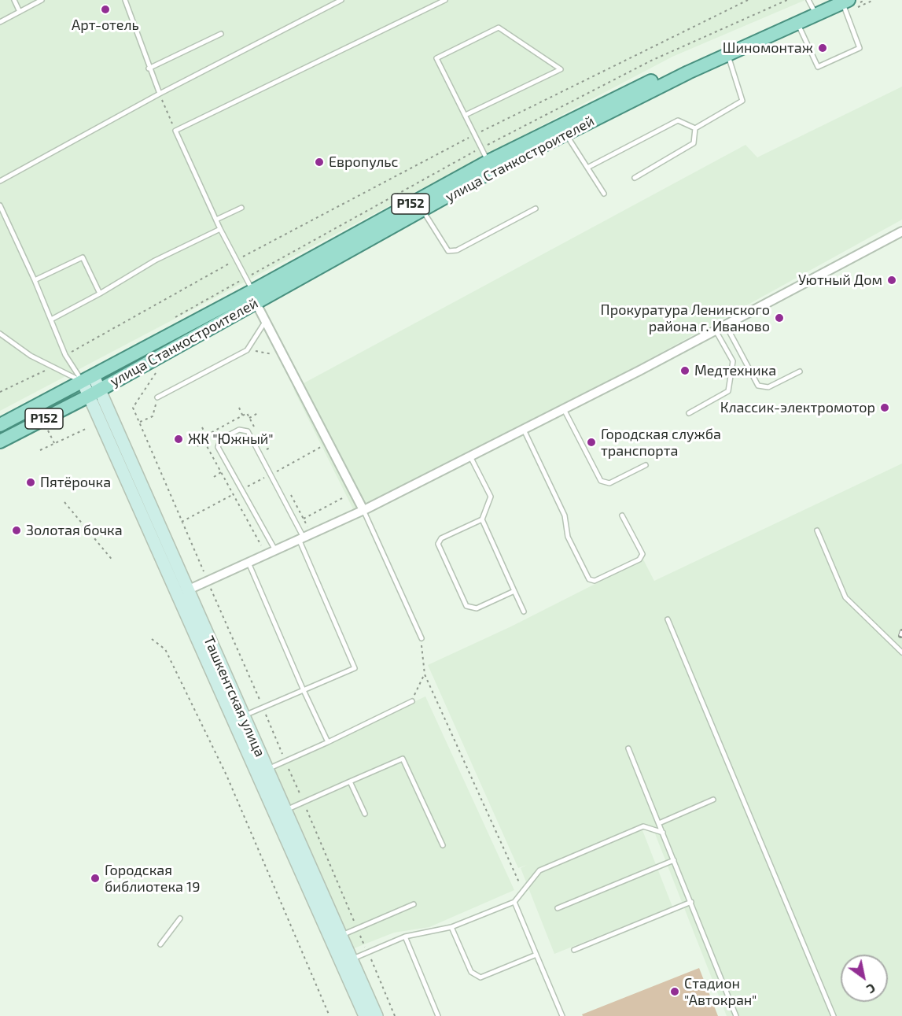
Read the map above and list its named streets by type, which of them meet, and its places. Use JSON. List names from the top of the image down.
{
  "streets": {
    "main road": ["улица Станкостроителей", "Р152", "Ташкентская улица"]
  },
  "crossings": [
    ["улица Станкостроителей", "Ташкентская улица"]
  ],
  "places": [
    "Арт-отель",
    "Шиномонтаж",
    "Европульс",
    "Уютный Дом",
    "Прокуратура Ленинского района г. Иваново",
    "Медтехника",
    "Классик-электромотор",
    "ЖК \"Южный\"",
    "Городская служба транспорта",
    "Пятёрочка",
    "Золотая бочка",
    "Городская библиотека 19",
    "Стадион \"Автокран\""
  ],
  "north": "bottom right"
}
